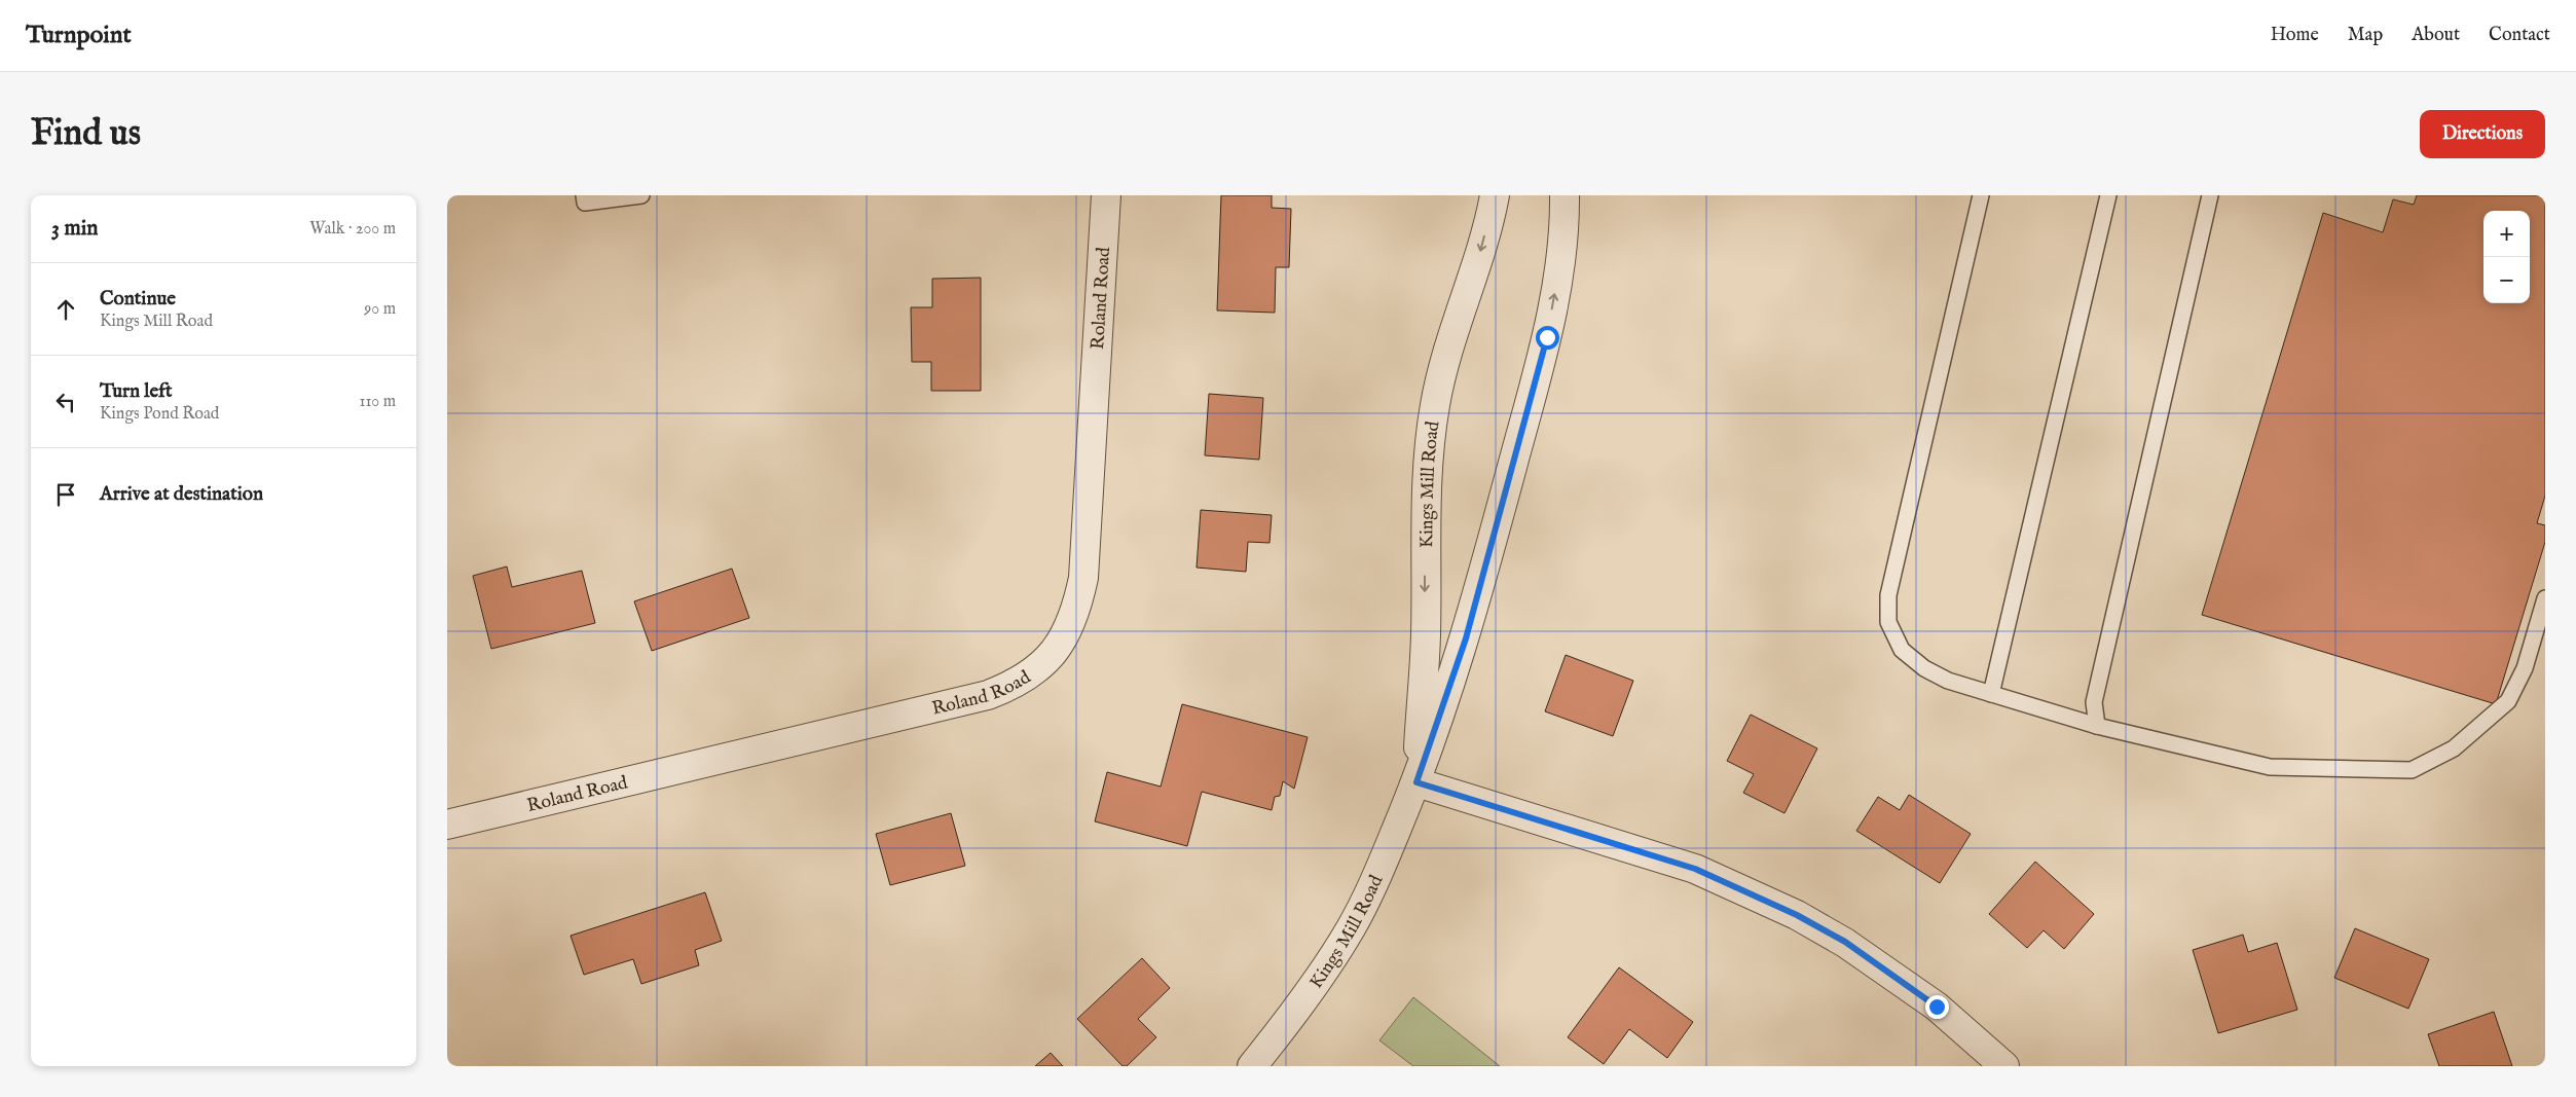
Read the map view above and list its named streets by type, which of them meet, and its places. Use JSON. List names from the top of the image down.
{
  "streets": {
    "street": ["Roland Road", "Kings Mill Road"]
  },
  "page": {
    "header": "Turnpoint",
    "nav": [
      "Home",
      "Map",
      "About",
      "Contact"
    ],
    "buttons": "Directions",
    "title": "Find us",
    "heading": ["3 min", "Walk · 200 m"],
    "map_buttons": ["+", "−"],
    "list": [
      ["Continue", "Kings Mill Road", "90 m"],
      ["Turn left", "Kings Pond Road", "110 m"],
      "Arrive at destination"
    ]
  }
}
